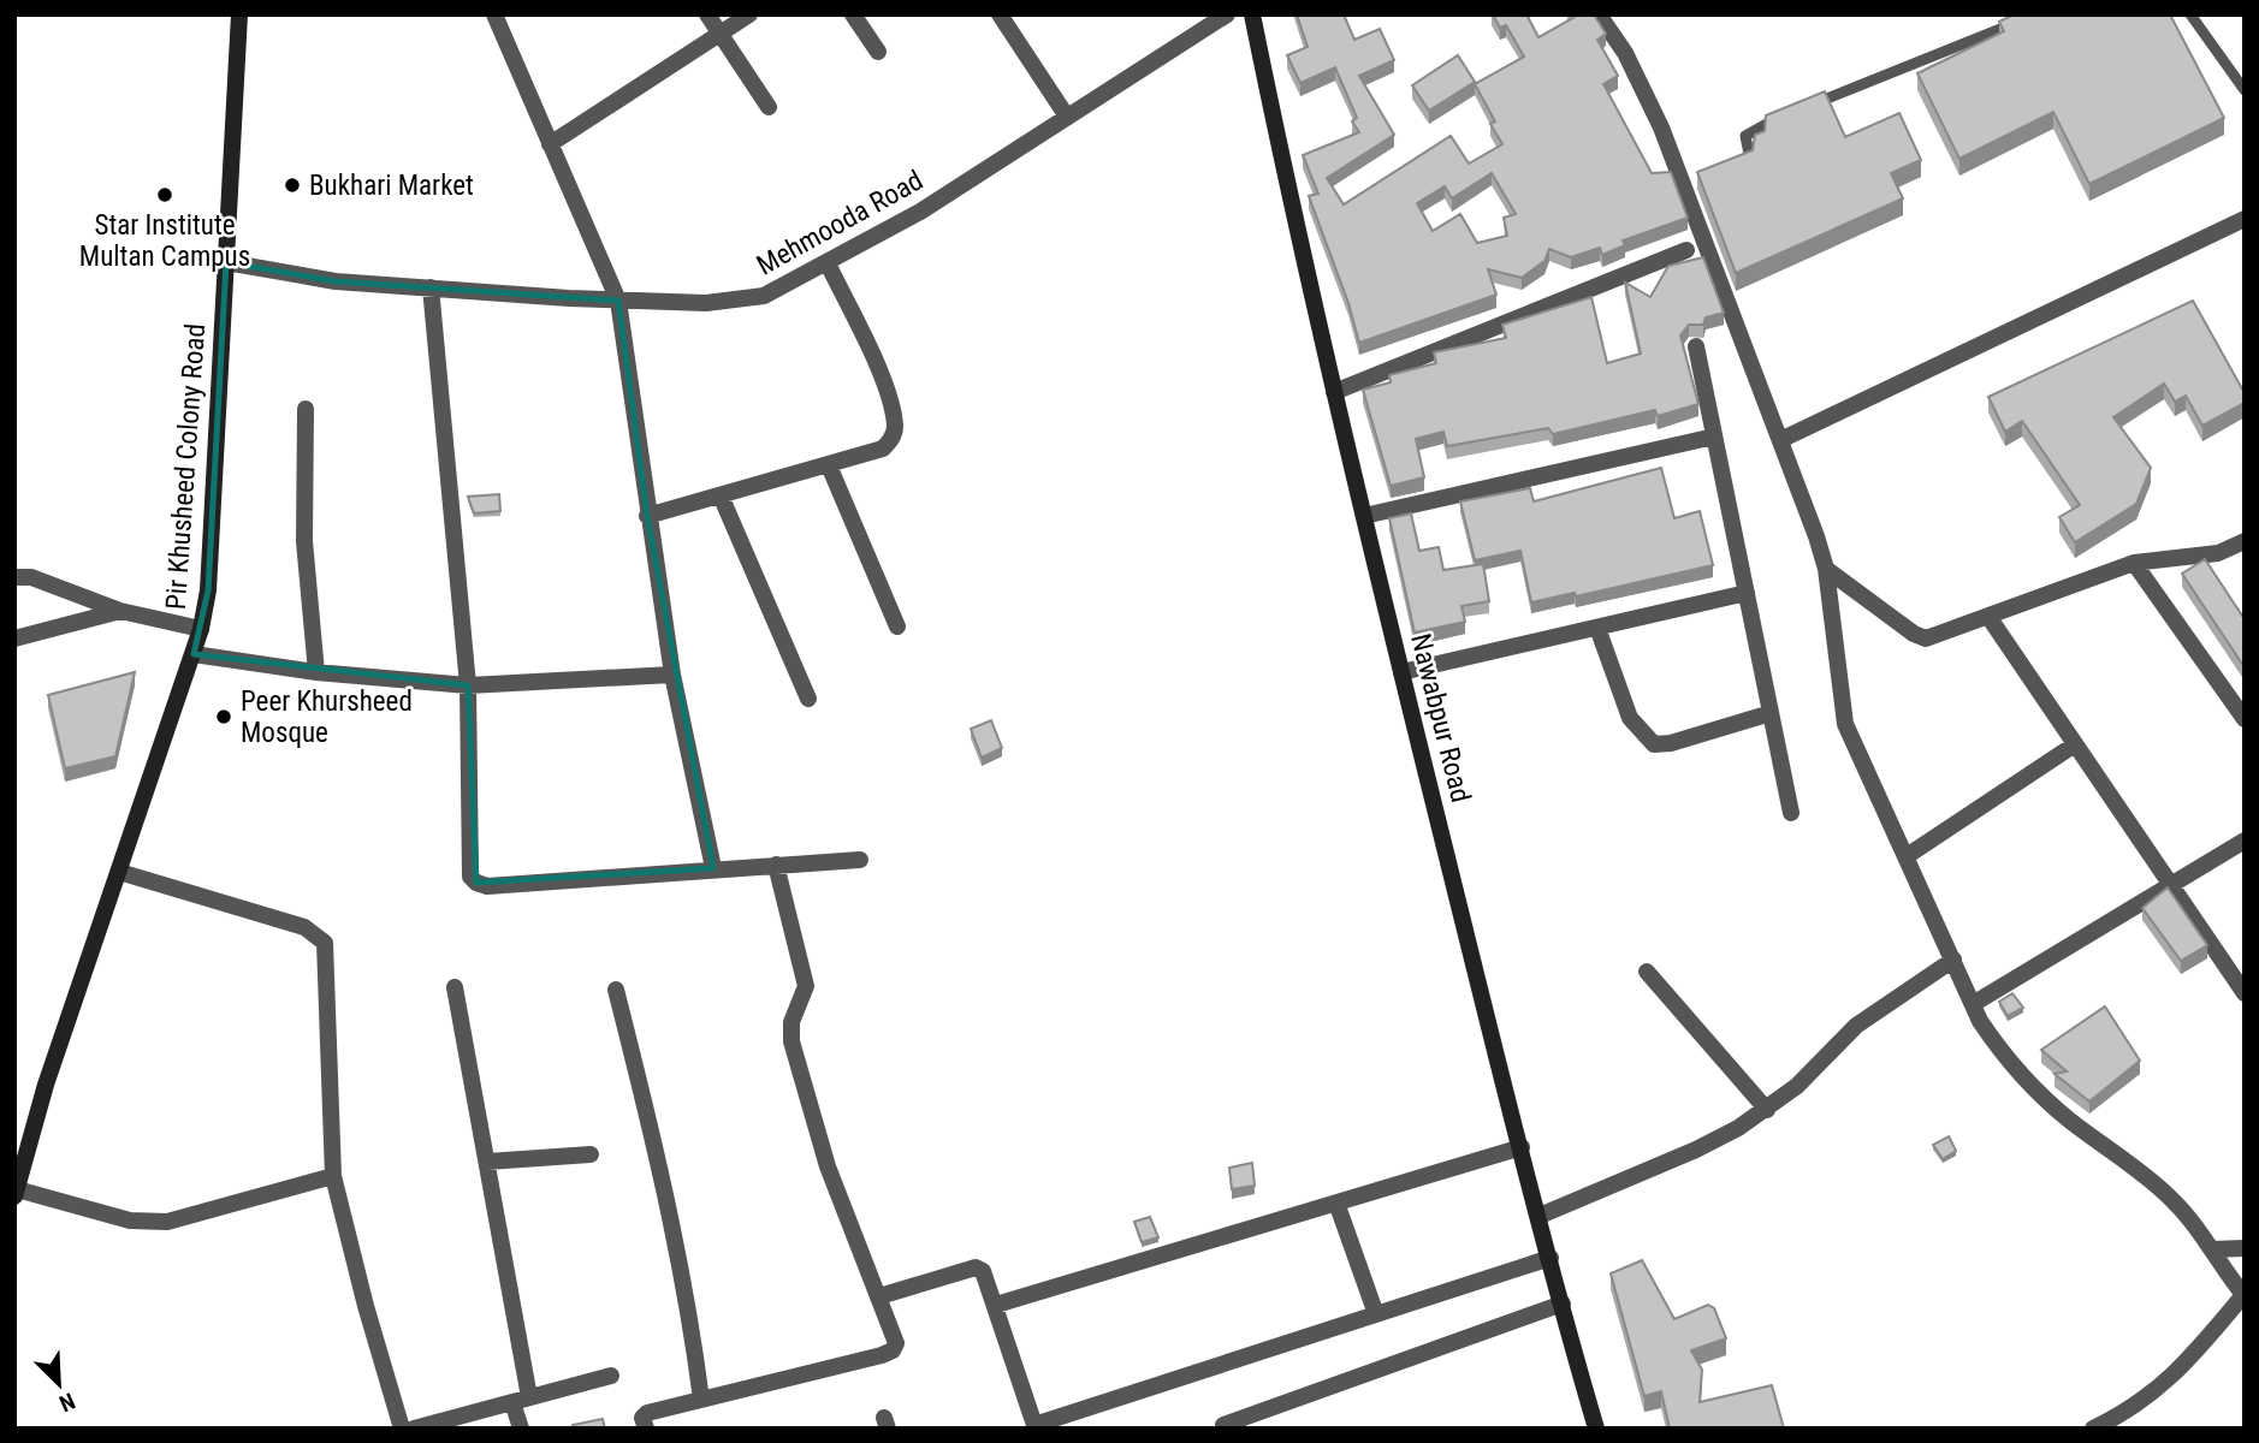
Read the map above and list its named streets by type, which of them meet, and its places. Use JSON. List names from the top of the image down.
{
  "streets": {
    "street": ["Mehmooda Road", "Pir Khusheed Colony Road", "Nawabpur Road"]
  },
  "crossings": [
    ["Mehmooda Road", "Pir Khusheed Colony Road"]
  ],
  "places": ["Bukhari Market", "Star Institute Multan Campus", "Peer Khursheed Mosque"],
  "north": "bottom right"
}
